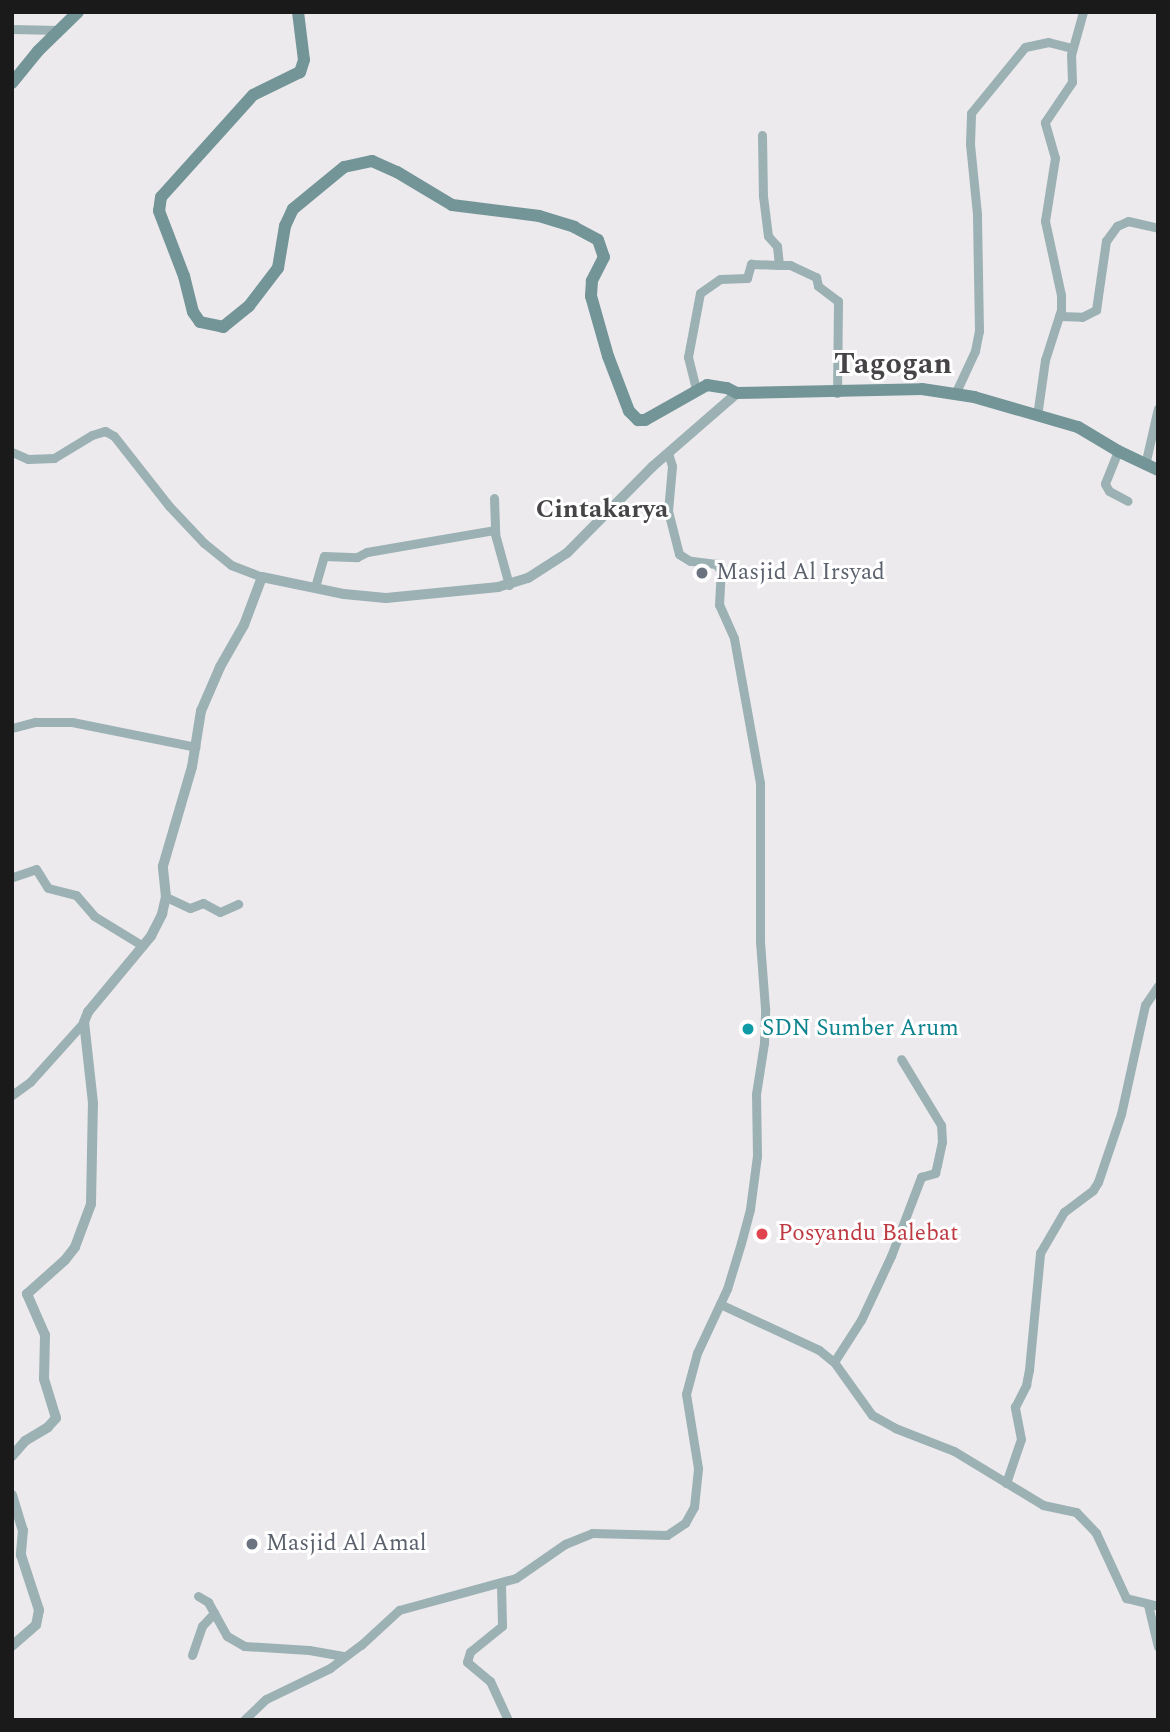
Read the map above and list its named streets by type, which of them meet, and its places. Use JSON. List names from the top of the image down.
{
  "districts": ["Tagogan", "Cintakarya"],
  "places": [
    "Masjid Al Irsyad",
    "SDN Sumber Arum",
    "Posyandu Balebat",
    "Masjid Al Amal"
  ]
}
